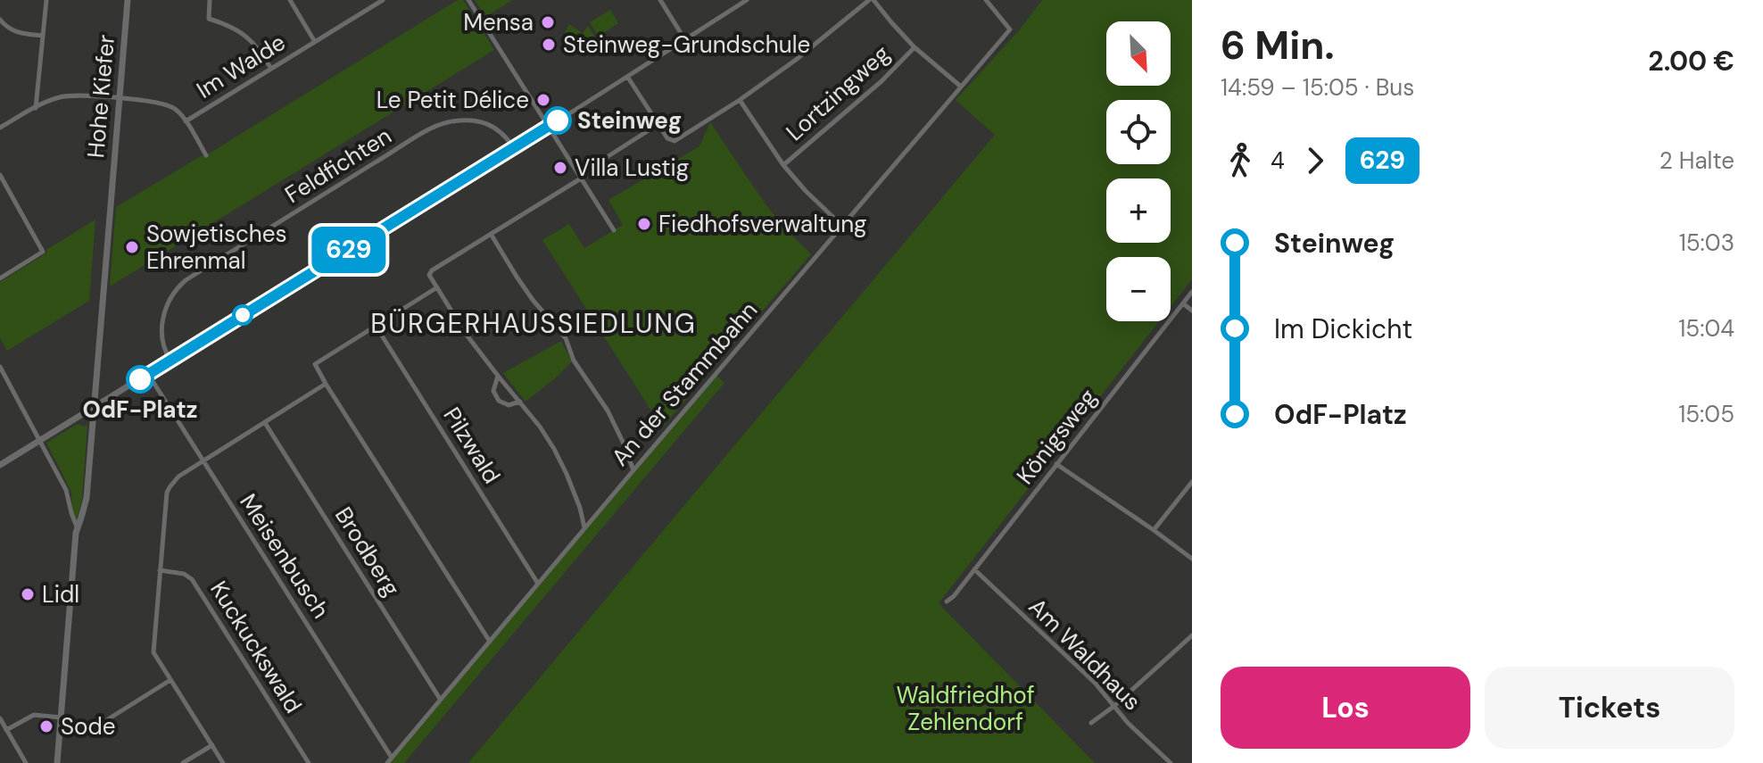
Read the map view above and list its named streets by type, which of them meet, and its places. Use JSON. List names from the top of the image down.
{
  "streets": {
    "street": [
      "Im Walde",
      "Lortzingweg",
      "Hohe Kiefer",
      "Feldfichten",
      "An der Stammbahn",
      "Königsweg",
      "Pilzwald",
      "Brodberg",
      "Meisenbusch",
      "Kuckuckswald",
      "Am Waldhaus"
    ]
  },
  "crossings": [
    ["An der Stammbahn", "Pilzwald"],
    ["An der Stammbahn", "Brodberg"],
    ["An der Stammbahn", "Meisenbusch"],
    ["Königsweg", "Am Waldhaus"]
  ],
  "districts": ["BÜRGERHAUSSIEDLUNG"],
  "parks": ["Waldfriedhof Zehlendorf"],
  "places": [
    "Mensa",
    "Steinweg-Grundschule",
    "Le Petit Délice",
    "Steinweg",
    "Villa Lustig",
    "Fiedhofsverwaltung",
    "Sowjetisches Ehrenmal",
    "OdF-Platz",
    "Lidl",
    "Sode"
  ],
  "lines": ["bus line 629"],
  "north": "bottom right",
  "page": {
    "on_map": "629",
    "heading": ["6 Min.", "14:59 – 15:05 · Bus", "2.00 €"],
    "map_buttons": ["+", "−"],
    "legs": ["4", "629", "2 Halte"],
    "list": [
      {
        "name": "Steinweg",
        "value": "15:03"
      },
      {
        "name": "Im Dickicht",
        "value": "15:04"
      },
      {
        "name": "OdF-Platz",
        "value": "15:05"
      }
    ],
    "buttons": ["Los", "Tickets"]
  }
}
